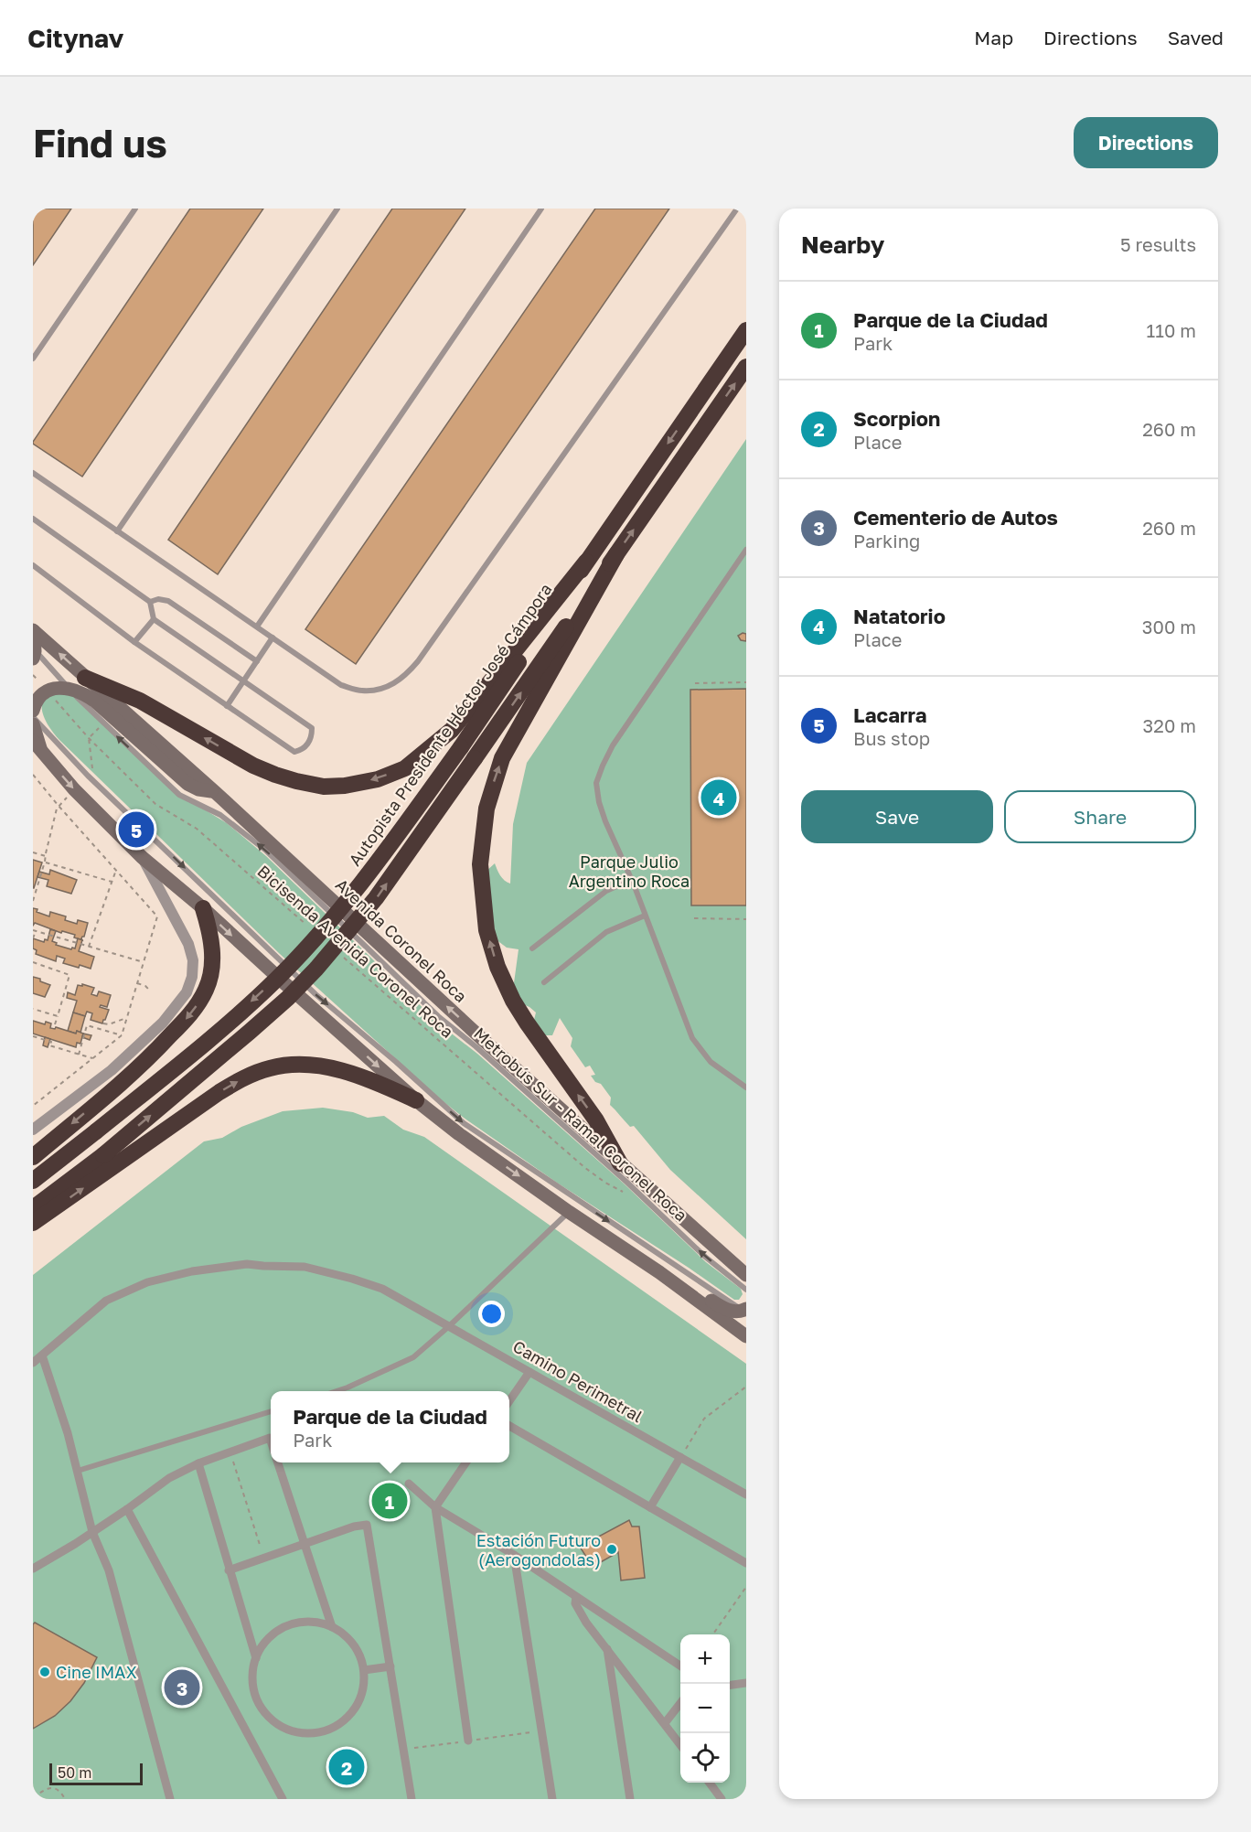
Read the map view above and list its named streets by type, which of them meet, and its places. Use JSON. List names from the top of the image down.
{
  "streets": {
    "highway": ["Autopista Presidente Héctor José Cámpora"],
    "main road": ["Avenida Coronel Roca"],
    "street": ["Camino Perimetral"],
    "lane": ["Metrobús Sur - Ramal Coronel Roca"],
    "path": ["Bicisenda Avenida Coronel Roca"]
  },
  "parks": ["Parque Julio Argentino Roca"],
  "places": ["Estación Futuro (Aerogondolas)", "Cine IMAX"],
  "scale_bar": "50 m",
  "page": {
    "header": "Citynav",
    "nav": ["Map", "Directions", "Saved"],
    "buttons": [
      "Directions",
      ["Save", "Share"]
    ],
    "title": "Find us",
    "heading": ["Nearby", "5 results"],
    "list": [
      {
        "mark": "1",
        "name": "Parque de la Ciudad",
        "note": "Park",
        "value": "110 m"
      },
      {
        "mark": "2",
        "name": "Scorpion",
        "note": "Place",
        "value": "260 m"
      },
      {
        "mark": "3",
        "name": "Cementerio de Autos",
        "note": "Parking",
        "value": "260 m"
      },
      {
        "mark": "4",
        "name": "Natatorio",
        "note": "Place",
        "value": "300 m"
      },
      {
        "mark": "5",
        "name": "Lacarra",
        "note": "Bus stop",
        "value": "320 m"
      }
    ],
    "pins": [
      "4",
      "5",
      "1",
      "3",
      "2"
    ],
    "popup": ["Parque de la Ciudad", "Park"],
    "map_buttons": ["+", "−"],
    "scale": "50 m"
  }
}
